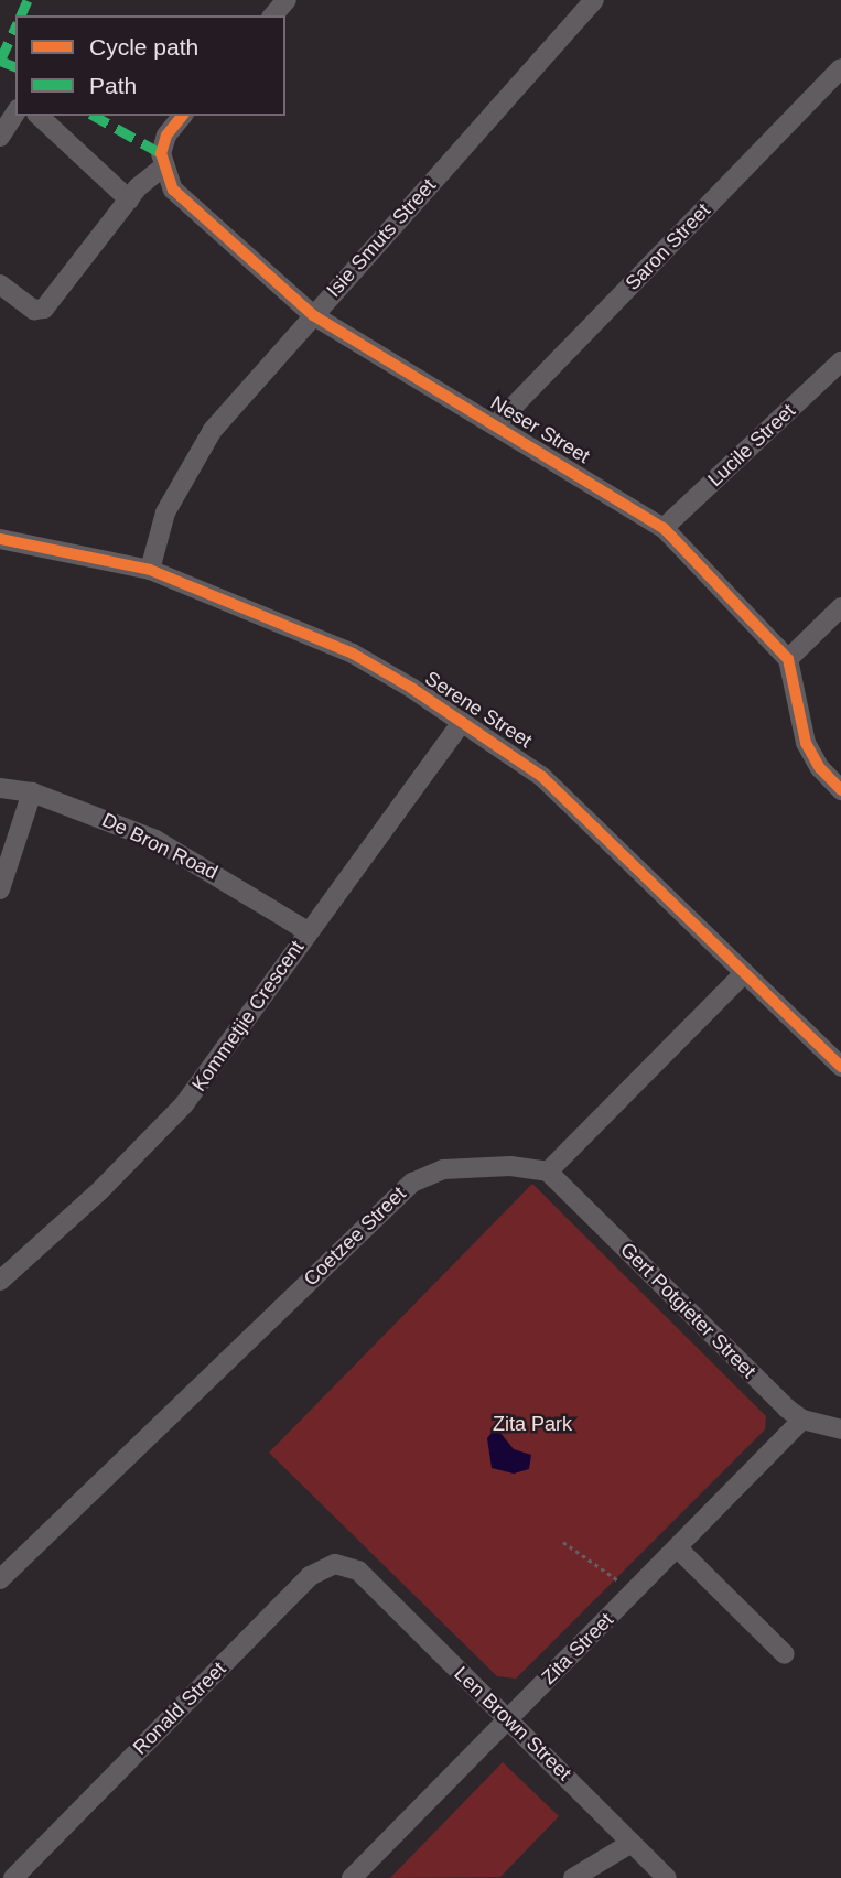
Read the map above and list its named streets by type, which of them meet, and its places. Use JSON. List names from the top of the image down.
{
  "streets": {
    "street": [
      "Isie Smuts Street",
      "Saron Street",
      "Neser Street",
      "Lucile Street",
      "Serene Street",
      "De Bron Road",
      "Kommetjie Crescent",
      "Coetzee Street",
      "Gert Potgieter Street",
      "Zita Street",
      "Ronald Street",
      "Len Brown Street"
    ]
  },
  "crossings": [
    ["Isie Smuts Street", "Neser Street"],
    ["Isie Smuts Street", "Serene Street"],
    ["Saron Street", "Neser Street"],
    ["Neser Street", "Lucile Street"],
    ["Serene Street", "Kommetjie Crescent"],
    ["De Bron Road", "Kommetjie Crescent"],
    ["Coetzee Street", "Gert Potgieter Street"],
    ["Gert Potgieter Street", "Zita Street"],
    ["Zita Street", "Len Brown Street"],
    ["Ronald Street", "Len Brown Street"]
  ],
  "parks": ["Zita Park"],
  "legend": ["Cycle path", "Path"]
}
